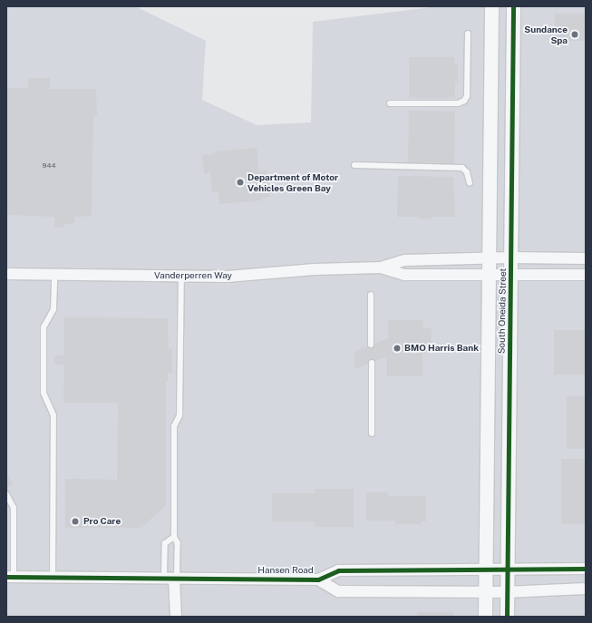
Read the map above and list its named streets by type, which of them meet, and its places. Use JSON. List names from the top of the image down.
{
  "streets": {
    "street": ["Vanderperren Way", "South Oneida Street", "Hansen Road"]
  },
  "crossings": [
    ["Vanderperren Way", "South Oneida Street"],
    ["South Oneida Street", "Hansen Road"]
  ],
  "places": [
    "Sundance Spa",
    "Department of Motor Vehicles Green Bay",
    "BMO Harris Bank",
    "Pro Care"
  ],
  "house_numbers": ["944"]
}
